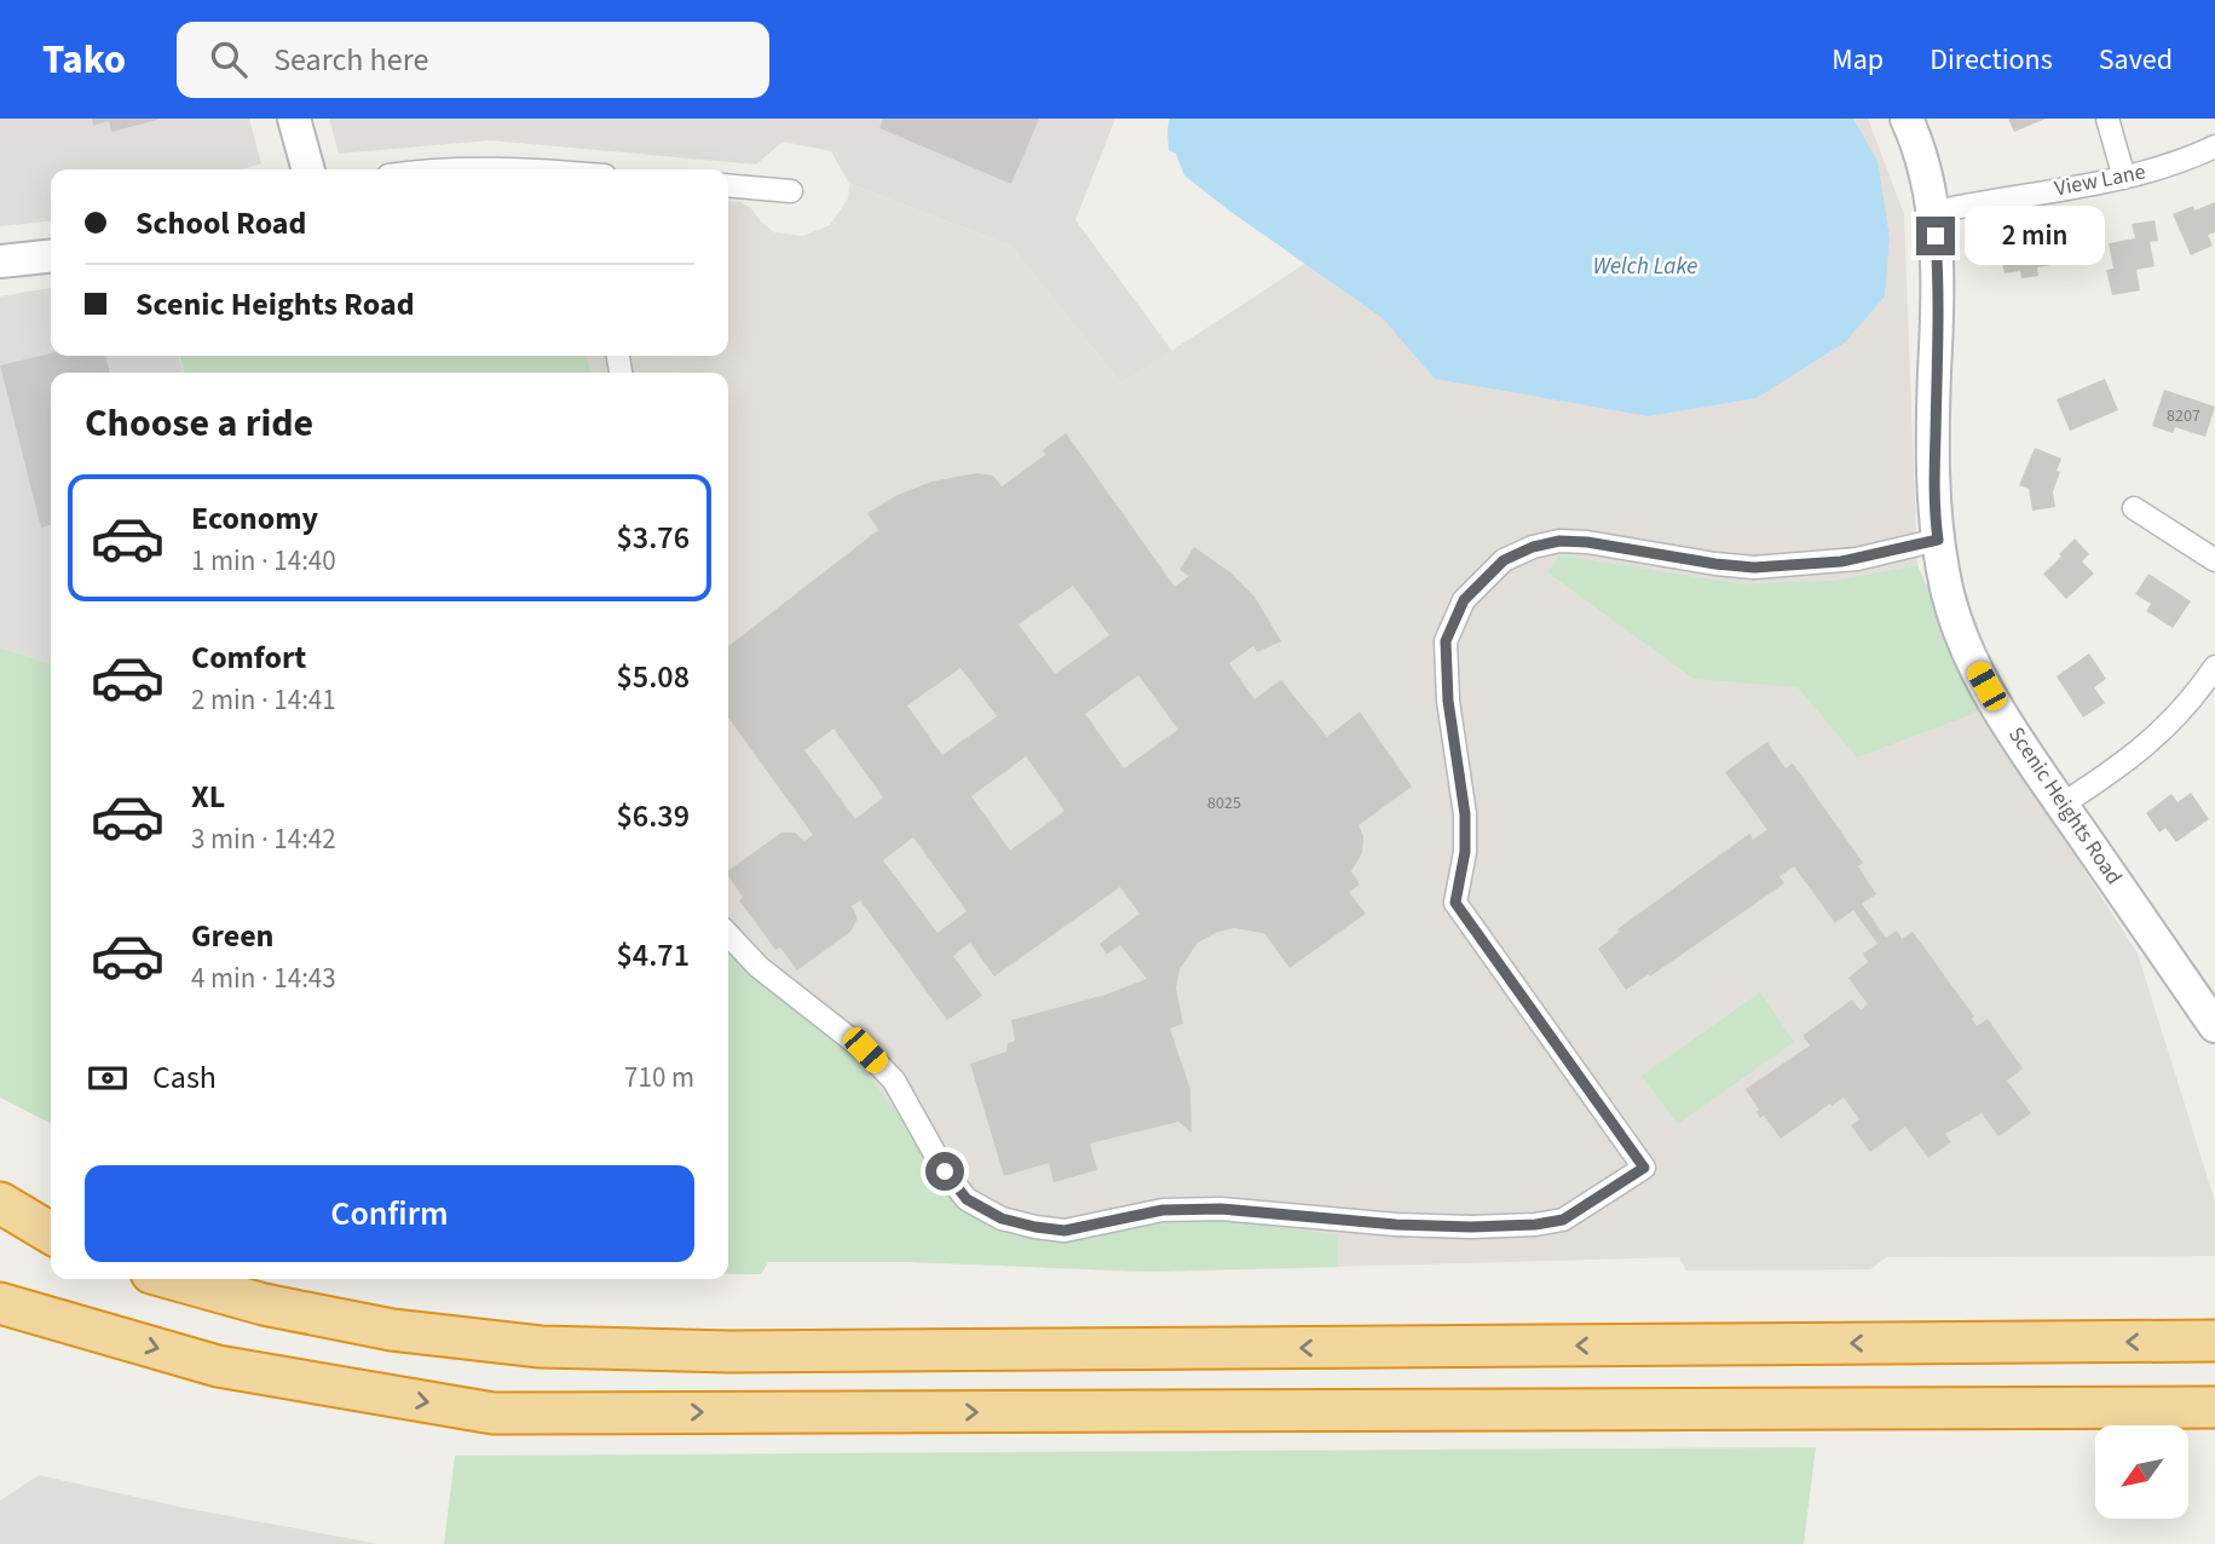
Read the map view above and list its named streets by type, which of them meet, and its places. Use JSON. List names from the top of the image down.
{
  "streets": {
    "street": ["View Lane", "Scenic Heights Road"]
  },
  "crossings": [
    ["View Lane", "Scenic Heights Road"]
  ],
  "water": ["Welch Lake"],
  "house_numbers": ["8207", "8025"],
  "north": "bottom left",
  "page": {
    "header": "Tako",
    "search": "Search here",
    "nav": ["Map", "Directions", "Saved"],
    "banner": ["School Road", "Scenic Heights Road"],
    "bubble": "2 min",
    "heading": "Choose a ride",
    "list": [
      {
        "name": "Economy",
        "note": "1 min · 14:40",
        "value": "$3.76"
      },
      {
        "name": "Comfort",
        "note": "2 min · 14:41",
        "value": "$5.08"
      },
      {
        "name": "XL",
        "note": "3 min · 14:42",
        "value": "$6.39"
      },
      {
        "name": "Green",
        "note": "4 min · 14:43",
        "value": "$4.71"
      }
    ],
    "pay": ["Cash", "710 m"],
    "buttons": "Confirm"
  }
}
